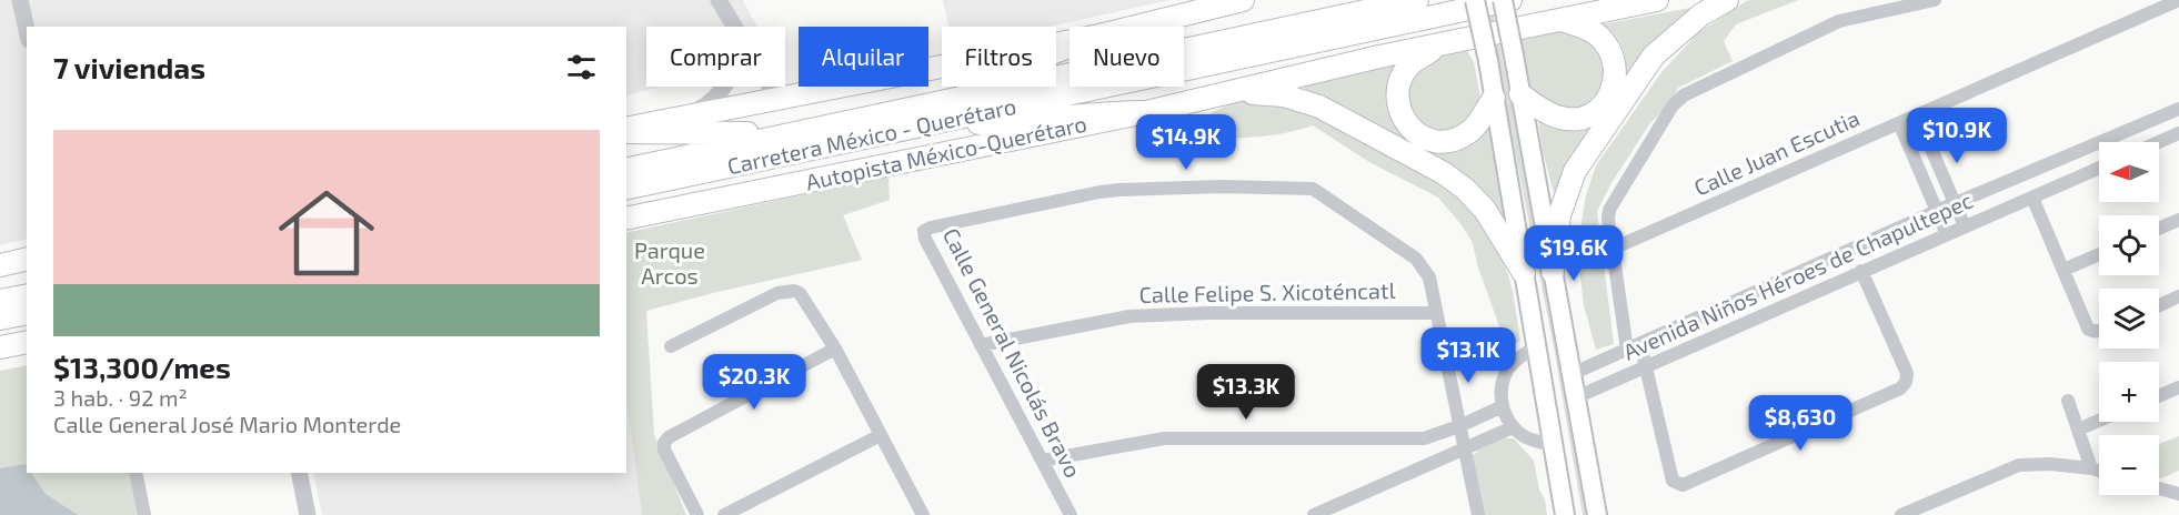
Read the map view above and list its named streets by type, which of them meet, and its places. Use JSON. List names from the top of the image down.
{
  "streets": {
    "main road": ["Carretera México - Querétaro", "Autopista México-Querétaro"],
    "street": [
      "Calle Juan Escutia",
      "Avenida Niños Héroes de Chapultepec",
      "Calle Felipe S. Xicoténcatl",
      "Calle General Nicolás Bravo"
    ]
  },
  "crossings": [
    ["Calle Felipe S. Xicoténcatl", "Calle General Nicolás Bravo"]
  ],
  "parks": ["Parque Arcos"],
  "north": "left",
  "page": {
    "chip": [
      "Comprar",
      "Alquilar",
      "Filtros",
      "Nuevo"
    ],
    "heading": "7 viviendas",
    "list": [
      {
        "name": "$13,300/mes",
        "note": "3 hab. · 92 m² · Calle General José Mario Monterde"
      }
    ],
    "price": [
      "$10.9K",
      "$14.9K",
      "$19.6K",
      "$13.1K",
      "$20.3K",
      "$13.3K",
      "$8,630"
    ],
    "map_buttons": ["+", "−"]
  }
}
